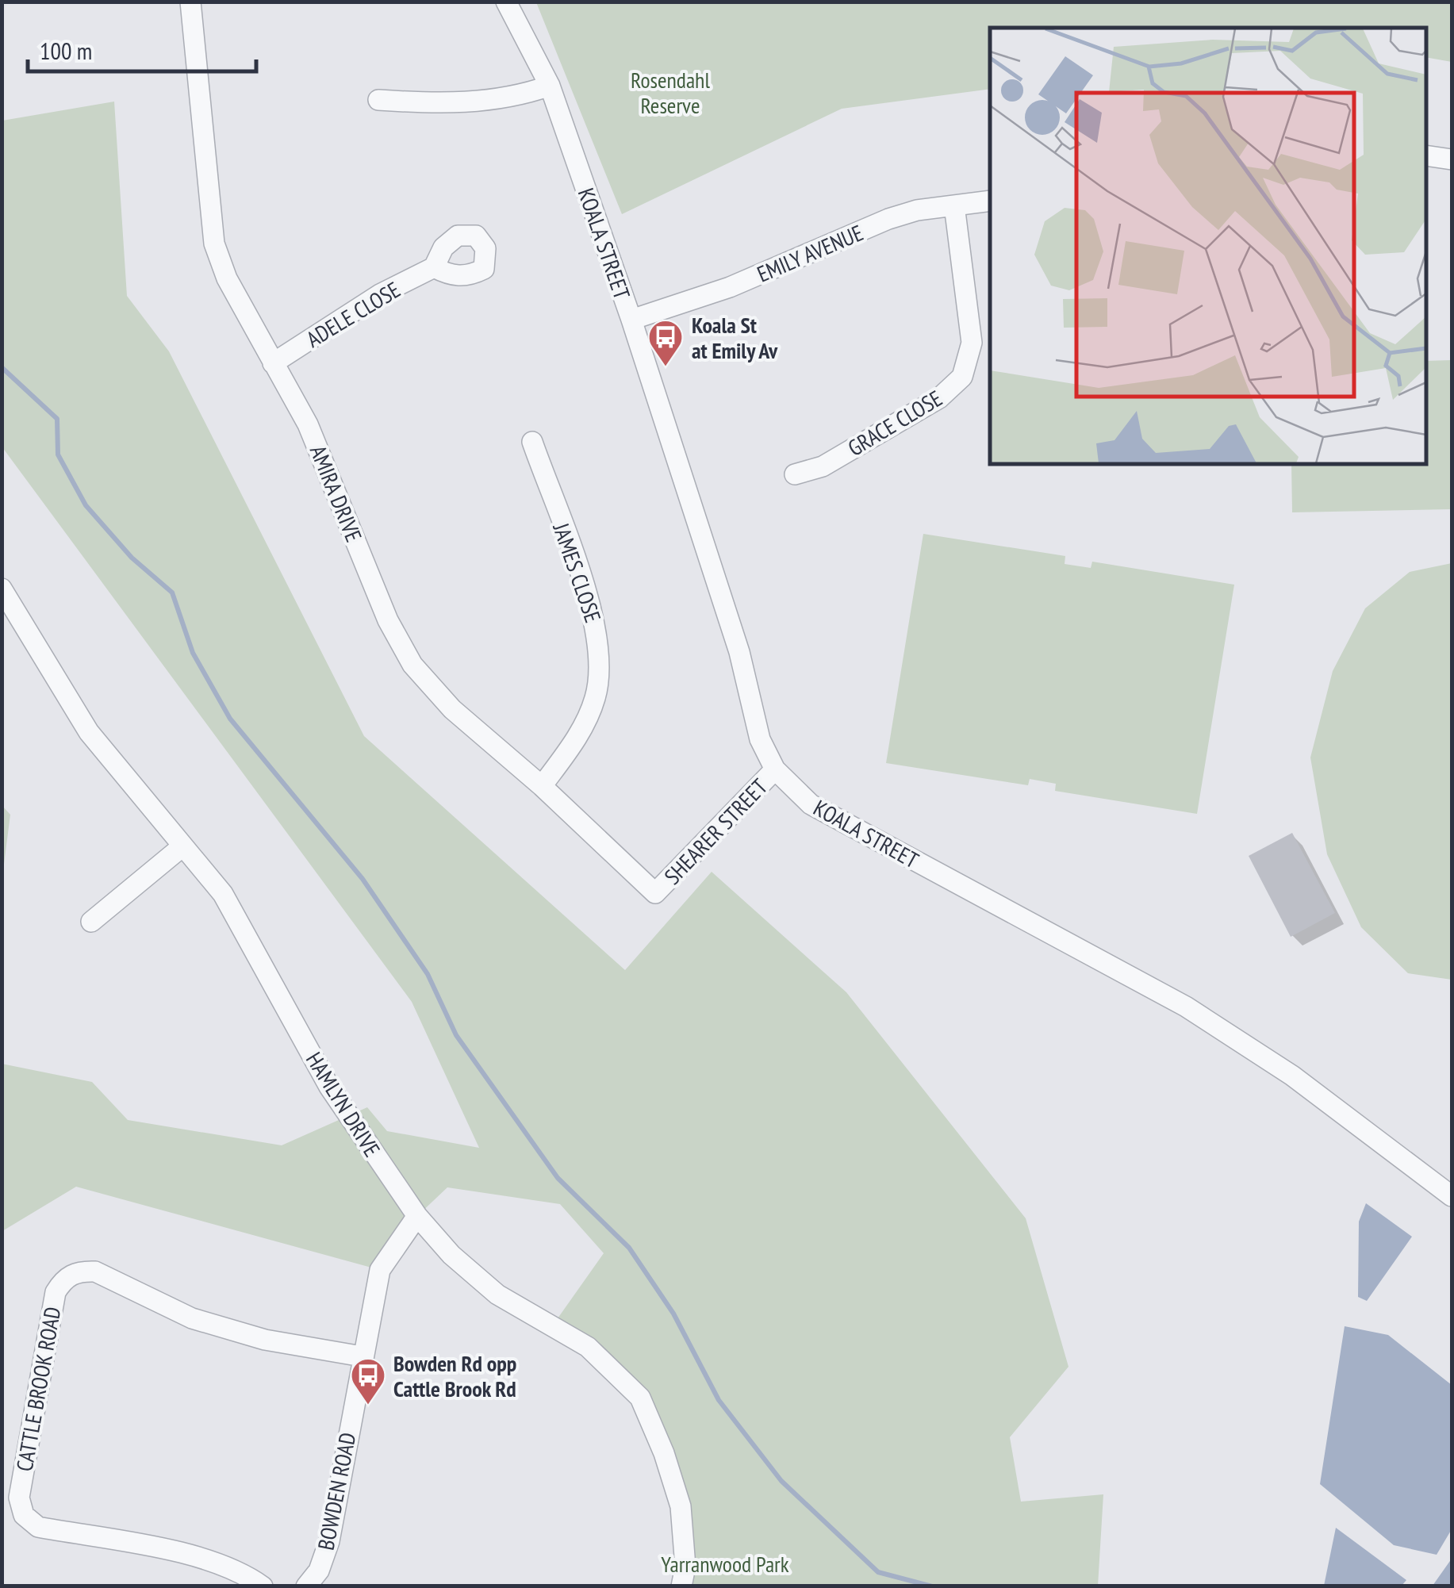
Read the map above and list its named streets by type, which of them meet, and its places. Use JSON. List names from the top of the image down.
{
  "streets": {
    "street": [
      "KOALA STREET",
      "EMILY AVENUE",
      "ADELE CLOSE",
      "GRACE CLOSE",
      "AMIRA DRIVE",
      "JAMES CLOSE",
      "SHEARER STREET",
      "HAMLYN DRIVE",
      "CATTLE BROOK ROAD",
      "BOWDEN ROAD"
    ]
  },
  "crossings": [
    ["KOALA STREET", "EMILY AVENUE"],
    ["KOALA STREET", "SHEARER STREET"],
    ["EMILY AVENUE", "GRACE CLOSE"],
    ["ADELE CLOSE", "AMIRA DRIVE"],
    ["AMIRA DRIVE", "JAMES CLOSE"],
    ["AMIRA DRIVE", "SHEARER STREET"],
    ["HAMLYN DRIVE", "BOWDEN ROAD"],
    ["CATTLE BROOK ROAD", "BOWDEN ROAD"]
  ],
  "parks": ["Rosendahl Reserve", "Yarranwood Park"],
  "places": {
    "bus stop": ["Koala St at Emily Av", "Bowden Rd opp Cattle Brook Rd"]
  },
  "scale_bar": "100 m"
}
